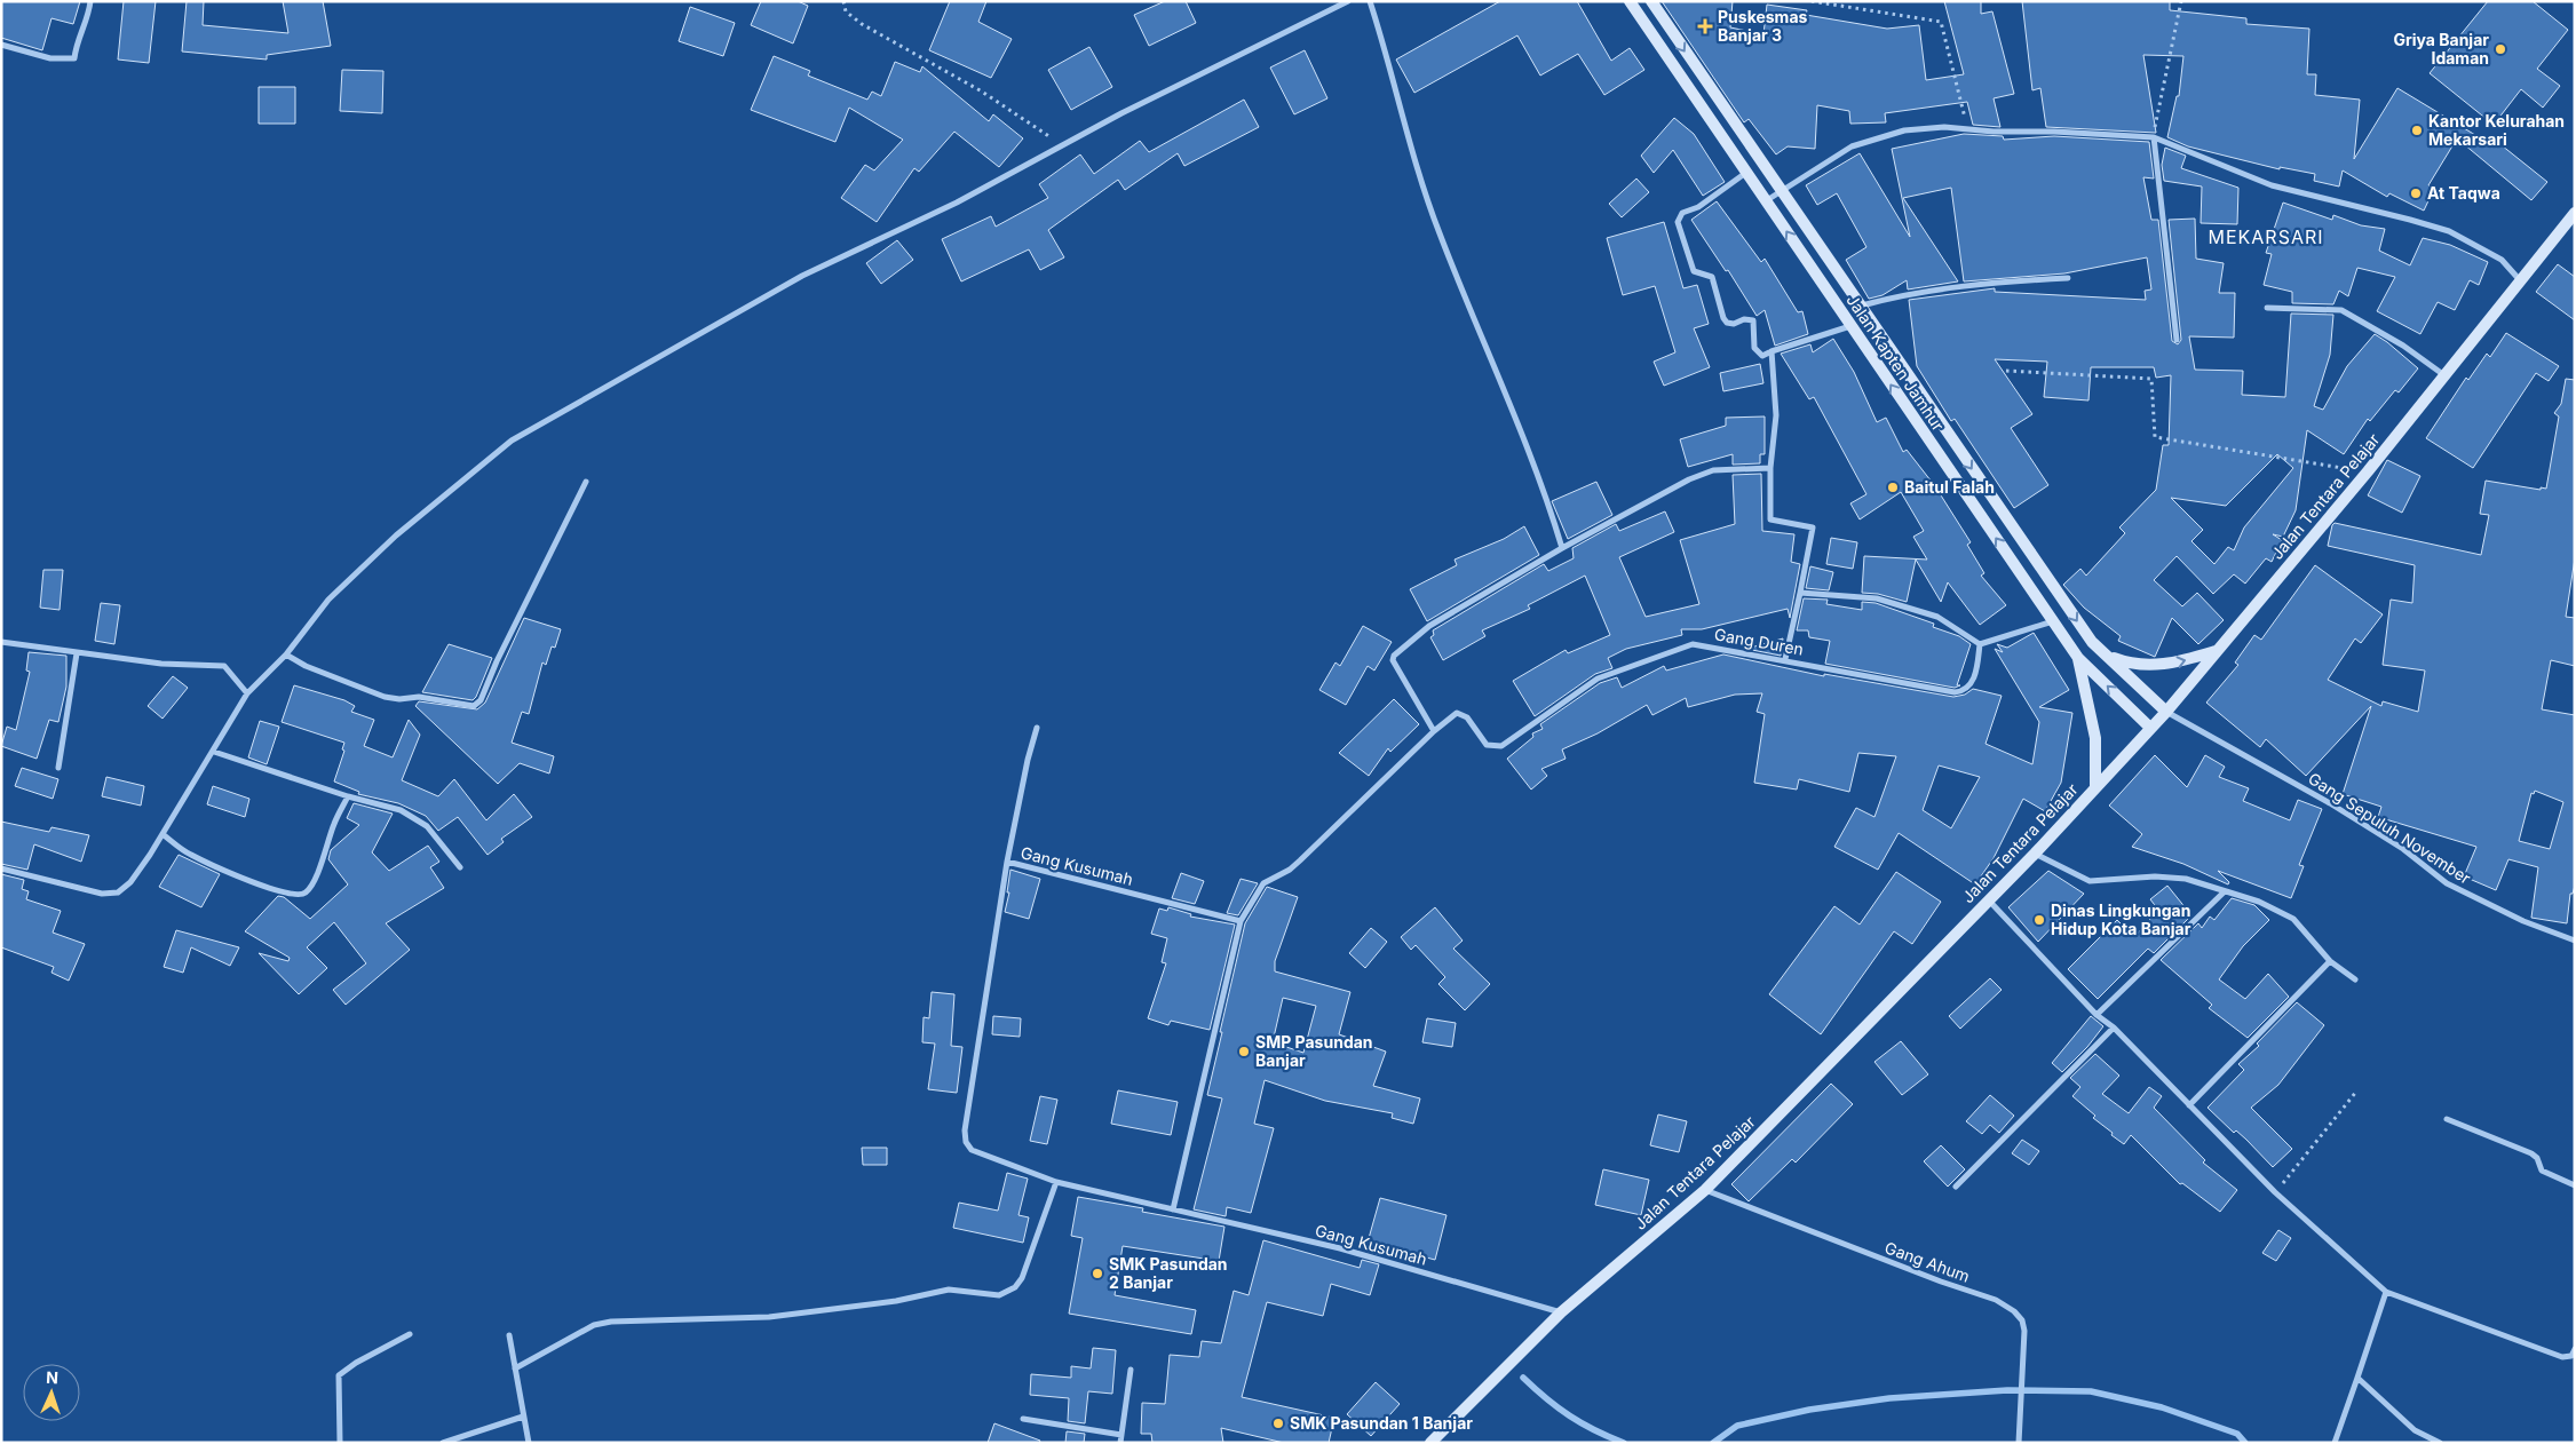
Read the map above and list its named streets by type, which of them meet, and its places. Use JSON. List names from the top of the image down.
{
  "streets": {
    "street": [
      "Jalan Kapten Jamhur",
      "Jalan Tentara Pelajar",
      "Gang Duren",
      "Gang Sepuluh November",
      "Gang Kusumah",
      "Gang Ahum"
    ]
  },
  "crossings": [
    ["Jalan Kapten Jamhur", "Jalan Tentara Pelajar"],
    ["Jalan Kapten Jamhur", "Gang Sepuluh November"],
    ["Jalan Tentara Pelajar", "Gang Sepuluh November"],
    ["Jalan Tentara Pelajar", "Gang Kusumah"],
    ["Jalan Tentara Pelajar", "Gang Ahum"],
    ["Gang Duren", "Gang Kusumah"]
  ],
  "districts": ["MEKARSARI"],
  "places": {
    "health": ["Puskesmas Banjar 3"],
    "other": [
      "Griya Banjar Idaman",
      "Kantor Kelurahan Mekarsari",
      "At Taqwa",
      "Baitul Falah",
      "Dinas Lingkungan Hidup Kota Banjar",
      "SMP Pasundan Banjar",
      "SMK Pasundan 2 Banjar",
      "SMK Pasundan 1 Banjar"
    ]
  },
  "north": "top"
}
